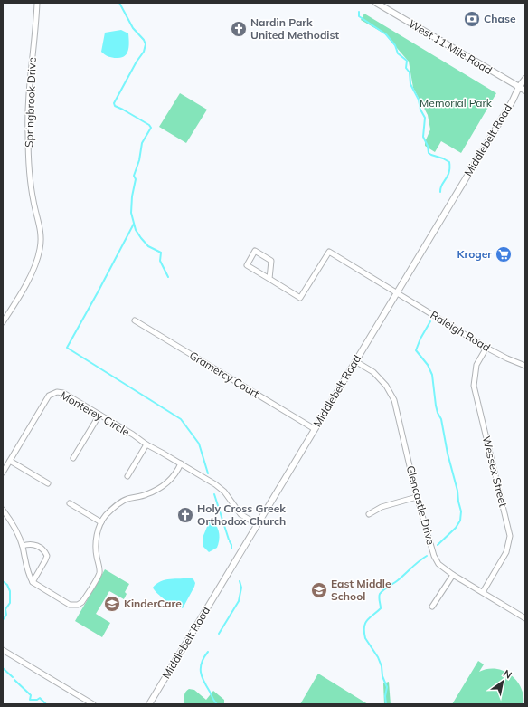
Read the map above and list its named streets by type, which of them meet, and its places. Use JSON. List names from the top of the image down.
{
  "streets": {
    "street": [
      "West 11 Mile Road",
      "Springbrook Drive",
      "Middlebelt Road",
      "Raleigh Road",
      "Gramercy Court",
      "Monterey Circle",
      "Wessex Street",
      "Glencastle Drive"
    ]
  },
  "crossings": [
    ["West 11 Mile Road", "Middlebelt Road"],
    ["Middlebelt Road", "Raleigh Road"],
    ["Middlebelt Road", "Gramercy Court"],
    ["Middlebelt Road", "Monterey Circle"],
    ["Middlebelt Road", "Glencastle Drive"],
    ["Raleigh Road", "Wessex Street"],
    ["Wessex Street", "Glencastle Drive"]
  ],
  "parks": ["Memorial Park"],
  "places": {
    "bank": ["Chase"],
    "church": ["Nardin Park United Methodist", "Holy Cross Greek Orthodox Church"],
    "supermarket": ["Kroger"],
    "school or university": ["East Middle School", "KinderCare"]
  },
  "north": "top right"
}
